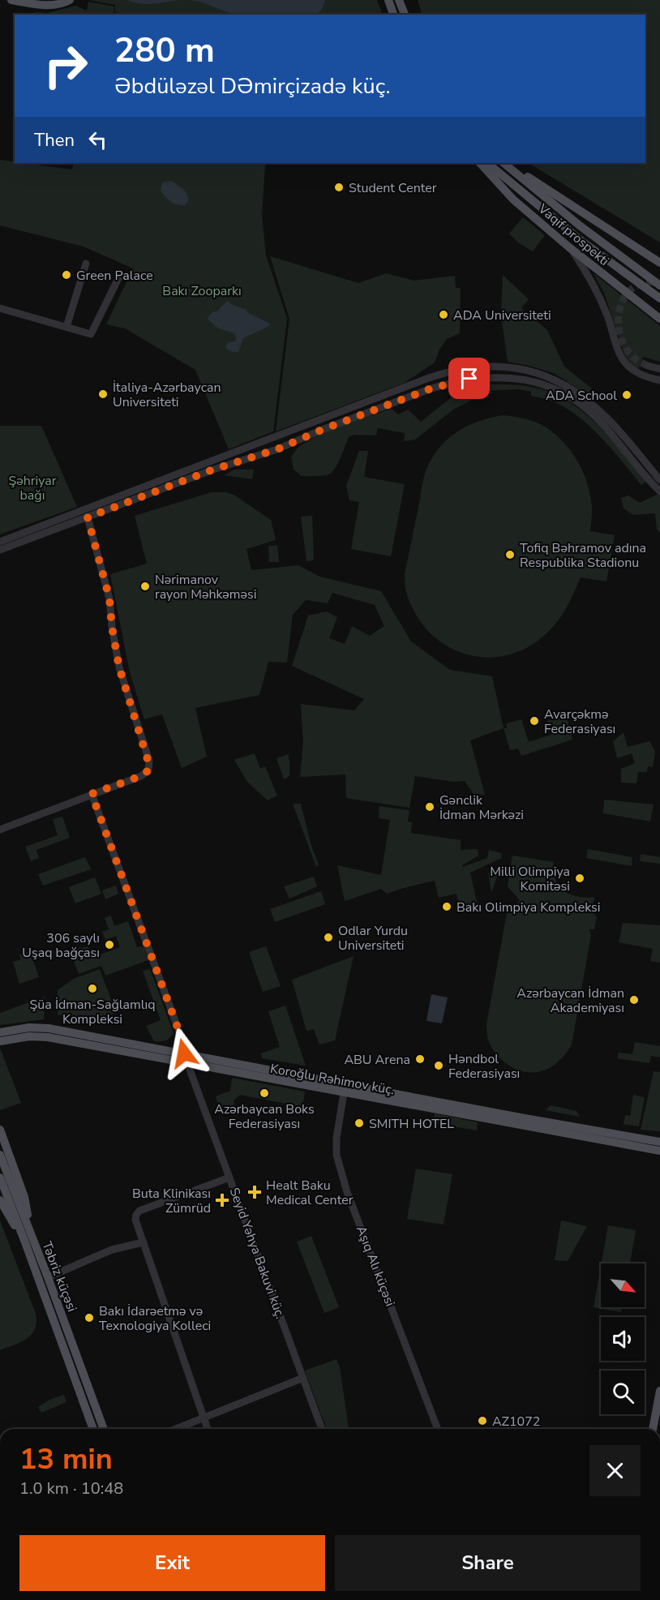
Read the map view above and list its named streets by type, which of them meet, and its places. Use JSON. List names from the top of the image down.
{
  "streets": {
    "main road": ["Vaqif prospekti", "Koroğlu Rəhimov küç.", "Təbriz küçəsi"],
    "street": ["Seyid Yəhya Bakuvi küç.", "Aşıq Alı küçəsi"]
  },
  "crossings": [
    ["Koroğlu Rəhimov küç.", "Seyid Yəhya Bakuvi küç."],
    ["Koroğlu Rəhimov küç.", "Aşıq Alı küçəsi"]
  ],
  "parks": ["Bakı Zooparkı", "Şəhriyar bağı"],
  "places": {
    "other": [
      "Student Center",
      "Green Palace",
      "ADA Universiteti",
      "İtaliya-Azərbaycan Universiteti",
      "ADA School",
      "Tofiq Bəhramov adına Respublika Stadionu",
      "Nərimanov rayon Məhkəməsi",
      "Avarçəkmə Federasiyası",
      "Gənclik İdman Mərkəzi",
      "Milli Olimpiya Komitəsi",
      "Bakı Olimpiya Kompleksi",
      "Odlar Yurdu Universiteti",
      "306 saylı Uşaq bağçası",
      "Şüa İdman-Sağlamlıq Kompleksi",
      "Azərbaycan İdman Akademiyası",
      "ABU Arena",
      "Həndbol Federasiyası",
      "Azərbaycan Boks Federasiyası",
      "SMITH HOTEL",
      "Bakı İdarəetmə və Texnologiya Kolleci",
      "AZ1072"
    ],
    "health": ["Healt Baku Medical Center", "Buta Klinikası Zümrüd"]
  },
  "north": "bottom right",
  "page": {
    "turn": ["280 m", "Əbdüləzəl DƏmirçizadə küç."],
    "then": "Then",
    "heading": ["13 min", "1.0 km · 10:48"],
    "buttons": ["Exit", "Share"]
  }
}
